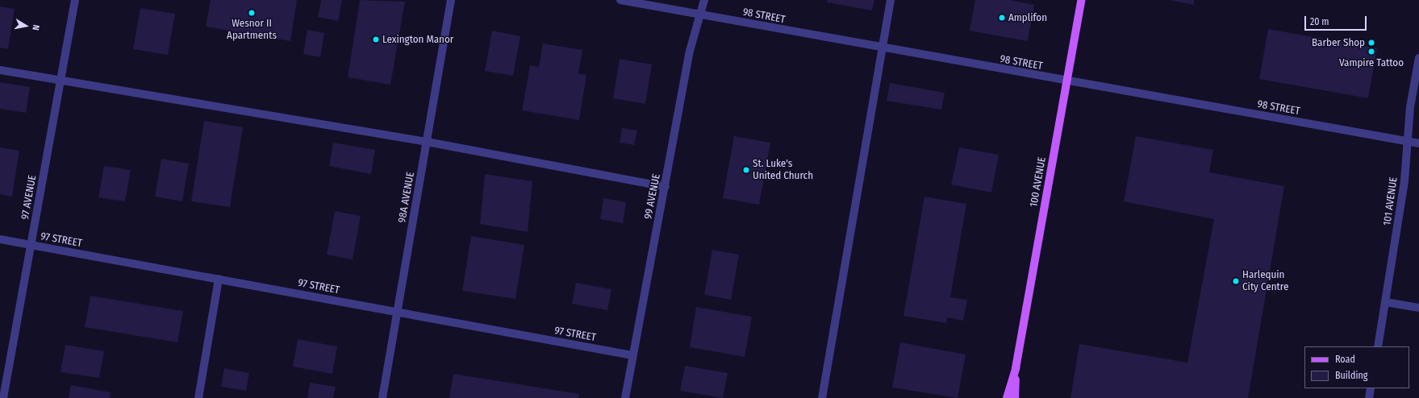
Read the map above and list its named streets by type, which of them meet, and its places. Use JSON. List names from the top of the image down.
{
  "streets": {
    "main road": ["100 AVENUE"],
    "street": [
      "98 STREET",
      "99 AVENUE",
      "97 AVENUE",
      "98A AVENUE",
      "101 AVENUE",
      "97 STREET"
    ]
  },
  "crossings": [
    ["98 STREET", "100 AVENUE"],
    ["98 STREET", "99 AVENUE"],
    ["98 STREET", "101 AVENUE"],
    ["99 AVENUE", "97 STREET"],
    ["97 AVENUE", "97 STREET"],
    ["98A AVENUE", "97 STREET"]
  ],
  "places": [
    "Wesnor II Apartments",
    "Amplifon",
    "Lexington Manor",
    "Barber Shop",
    "Vampire Tattoo",
    "St. Luke's United Church",
    "Harlequin City Centre"
  ],
  "legend": ["Road", "Building"],
  "scale_bar": "20 m",
  "north": "right"
}
